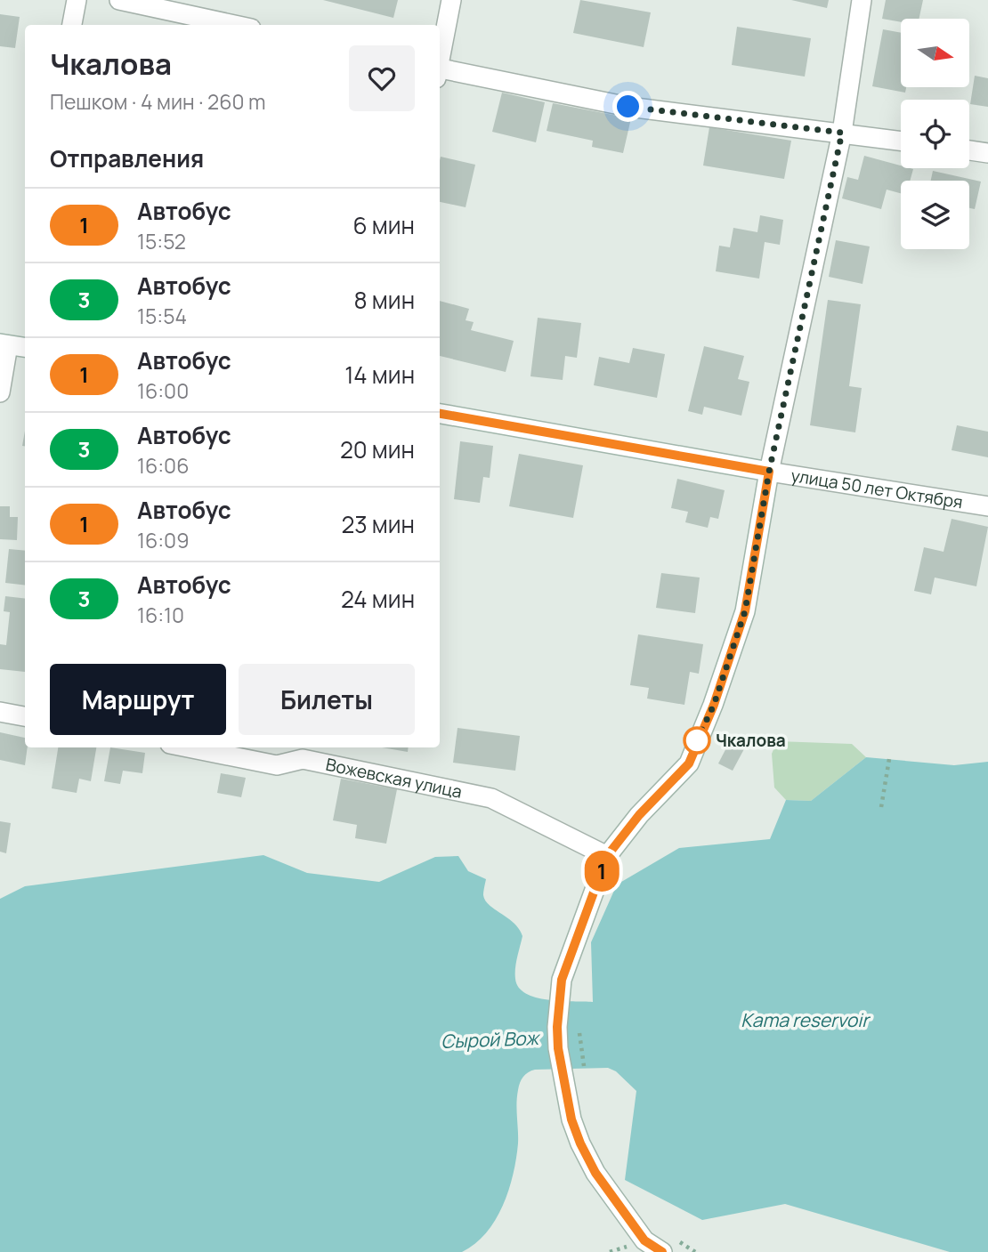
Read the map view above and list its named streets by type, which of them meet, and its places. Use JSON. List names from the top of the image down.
{
  "streets": {
    "street": ["улица 50 лет Октября", "Вожевская улица"]
  },
  "water": ["Kama reservoir", "Сырой Вож"],
  "places": ["Чкалова"],
  "lines": ["bus line 1"],
  "north": "right",
  "page": {
    "on_map": "1",
    "heading": [
      ["Чкалова", "Пешком · 4 мин · 260 m"],
      "Отправления"
    ],
    "list": [
      {
        "mark": "1",
        "name": "Автобус",
        "note": "15:52",
        "value": "6 мин"
      },
      {
        "mark": "3",
        "name": "Автобус",
        "note": "15:54",
        "value": "8 мин"
      },
      {
        "mark": "1",
        "name": "Автобус",
        "note": "16:00",
        "value": "14 мин"
      },
      {
        "mark": "3",
        "name": "Автобус",
        "note": "16:06",
        "value": "20 мин"
      },
      {
        "mark": "1",
        "name": "Автобус",
        "note": "16:09",
        "value": "23 мин"
      },
      {
        "mark": "3",
        "name": "Автобус",
        "note": "16:10",
        "value": "24 мин"
      }
    ],
    "buttons": ["Маршрут", "Билеты"]
  }
}
